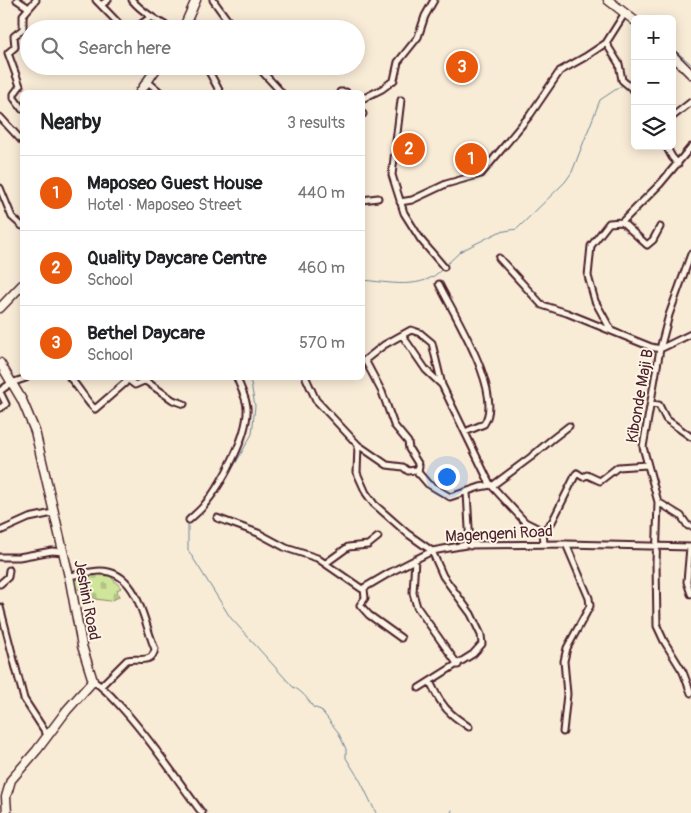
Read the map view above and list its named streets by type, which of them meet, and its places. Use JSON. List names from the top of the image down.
{
  "streets": {
    "street": ["Kibonde Maji B", "Magengeni Road", "Jeshini Road"]
  },
  "crossings": [
    ["Kibonde Maji B", "Magengeni Road"]
  ],
  "page": {
    "map_buttons": ["+", "−"],
    "search": "Search here",
    "pins": ["3", "2", "1"],
    "heading": ["Nearby", "3 results"],
    "list": [
      {
        "mark": "1",
        "name": "Maposeo Guest House",
        "note": "Hotel · Maposeo Street",
        "value": "440 m"
      },
      {
        "mark": "2",
        "name": "Quality Daycare Centre",
        "note": "School",
        "value": "460 m"
      },
      {
        "mark": "3",
        "name": "Bethel Daycare",
        "note": "School",
        "value": "570 m"
      }
    ]
  }
}
